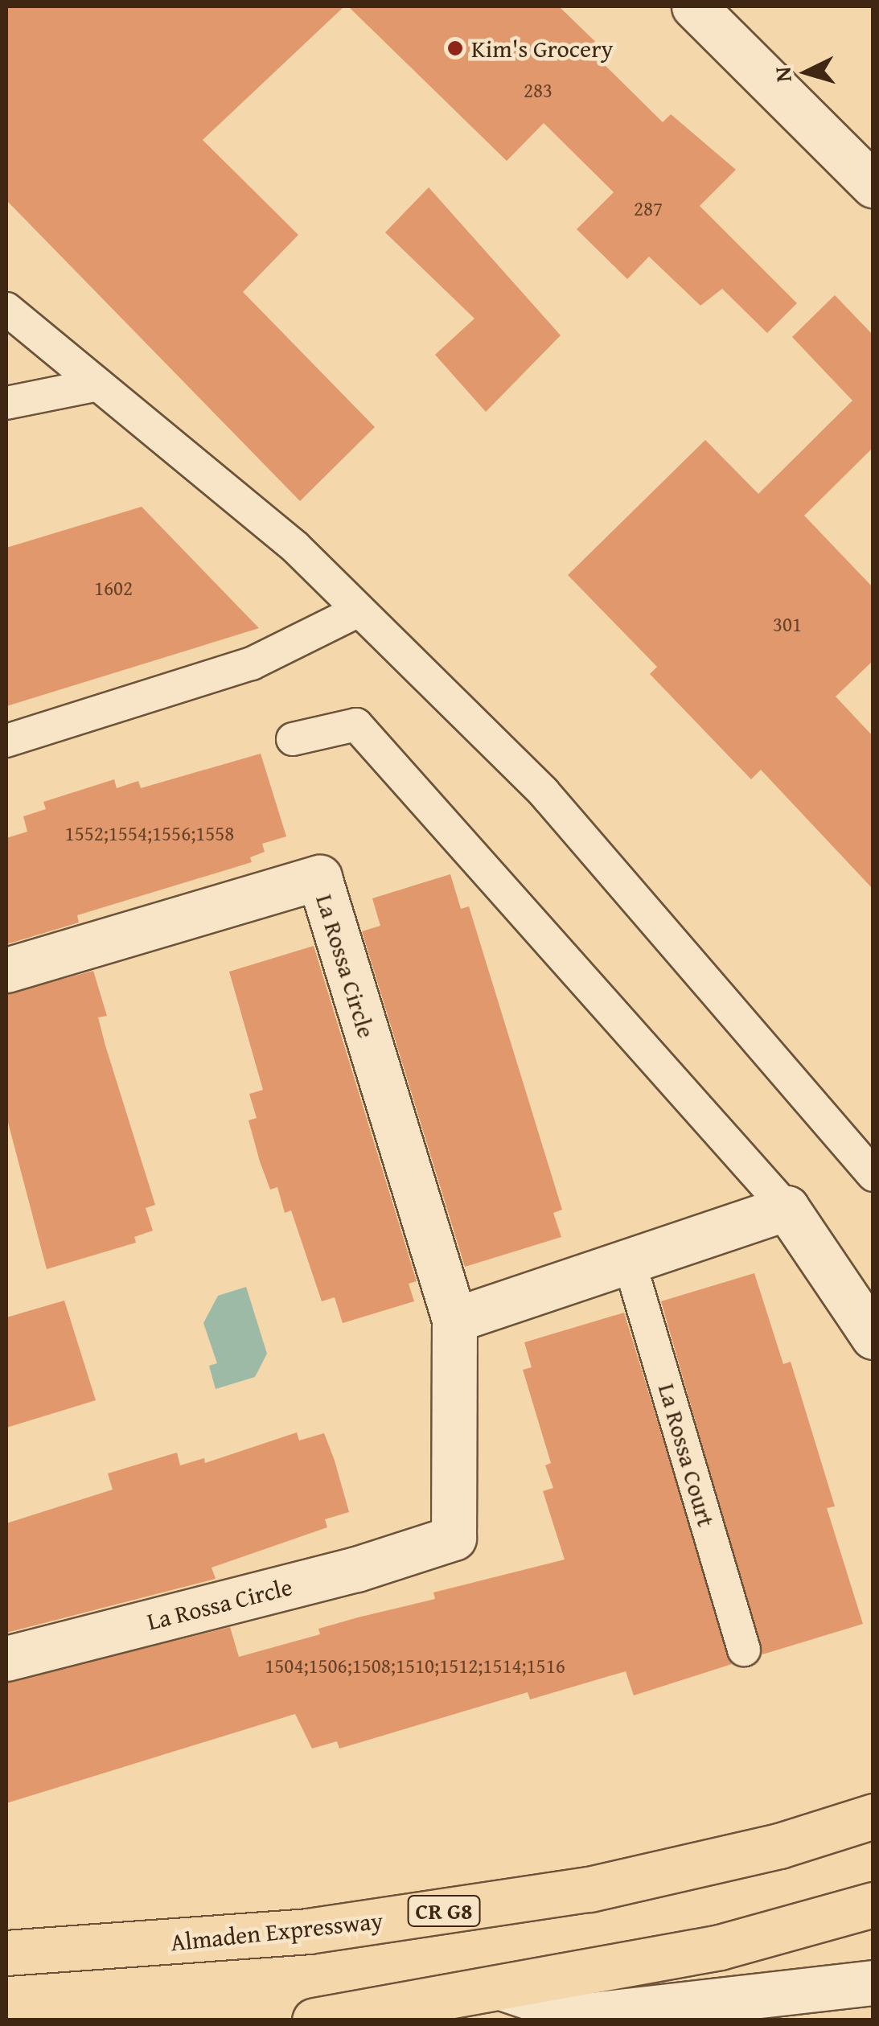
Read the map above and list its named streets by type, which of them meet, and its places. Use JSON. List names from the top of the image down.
{
  "streets": {
    "main road": ["CR G8", "Almaden Expressway"],
    "street": ["La Rossa Circle"],
    "lane": ["La Rossa Court"]
  },
  "places": ["Kim's Grocery"],
  "house_numbers": [
    "283",
    "287",
    "1602",
    "301",
    "1552;1554;1556;1558",
    "1504;1506;1508;1510;1512;1514;1516"
  ],
  "north": "left"
}
